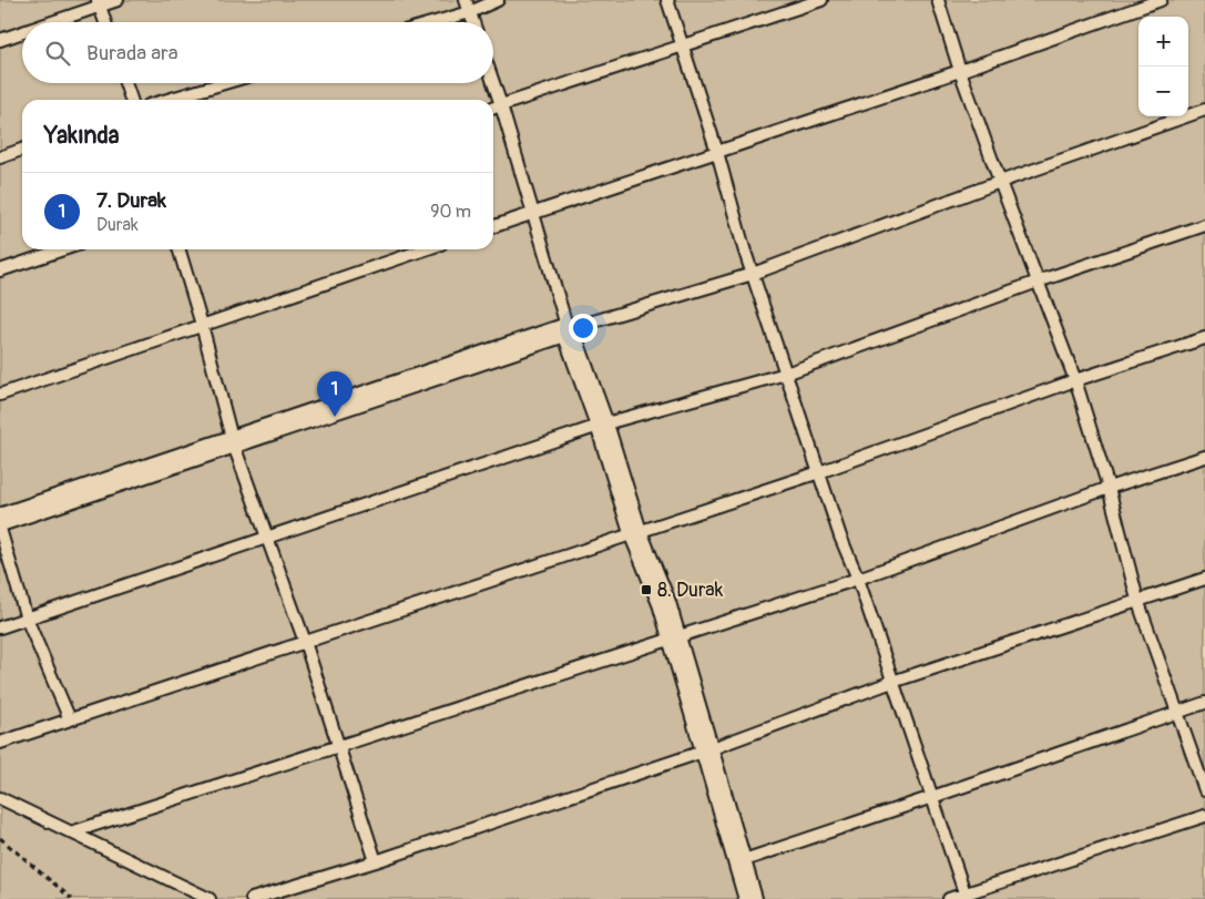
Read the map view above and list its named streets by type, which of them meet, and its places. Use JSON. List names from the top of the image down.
{
  "places": {
    "transit": ["8. Durak"]
  },
  "page": {
    "map_buttons": ["+", "−"],
    "search": "Burada ara",
    "heading": "Yakında",
    "list": [
      {
        "mark": "1",
        "name": "7. Durak",
        "note": "Durak",
        "value": "90 m"
      }
    ],
    "pins": "1"
  }
}
